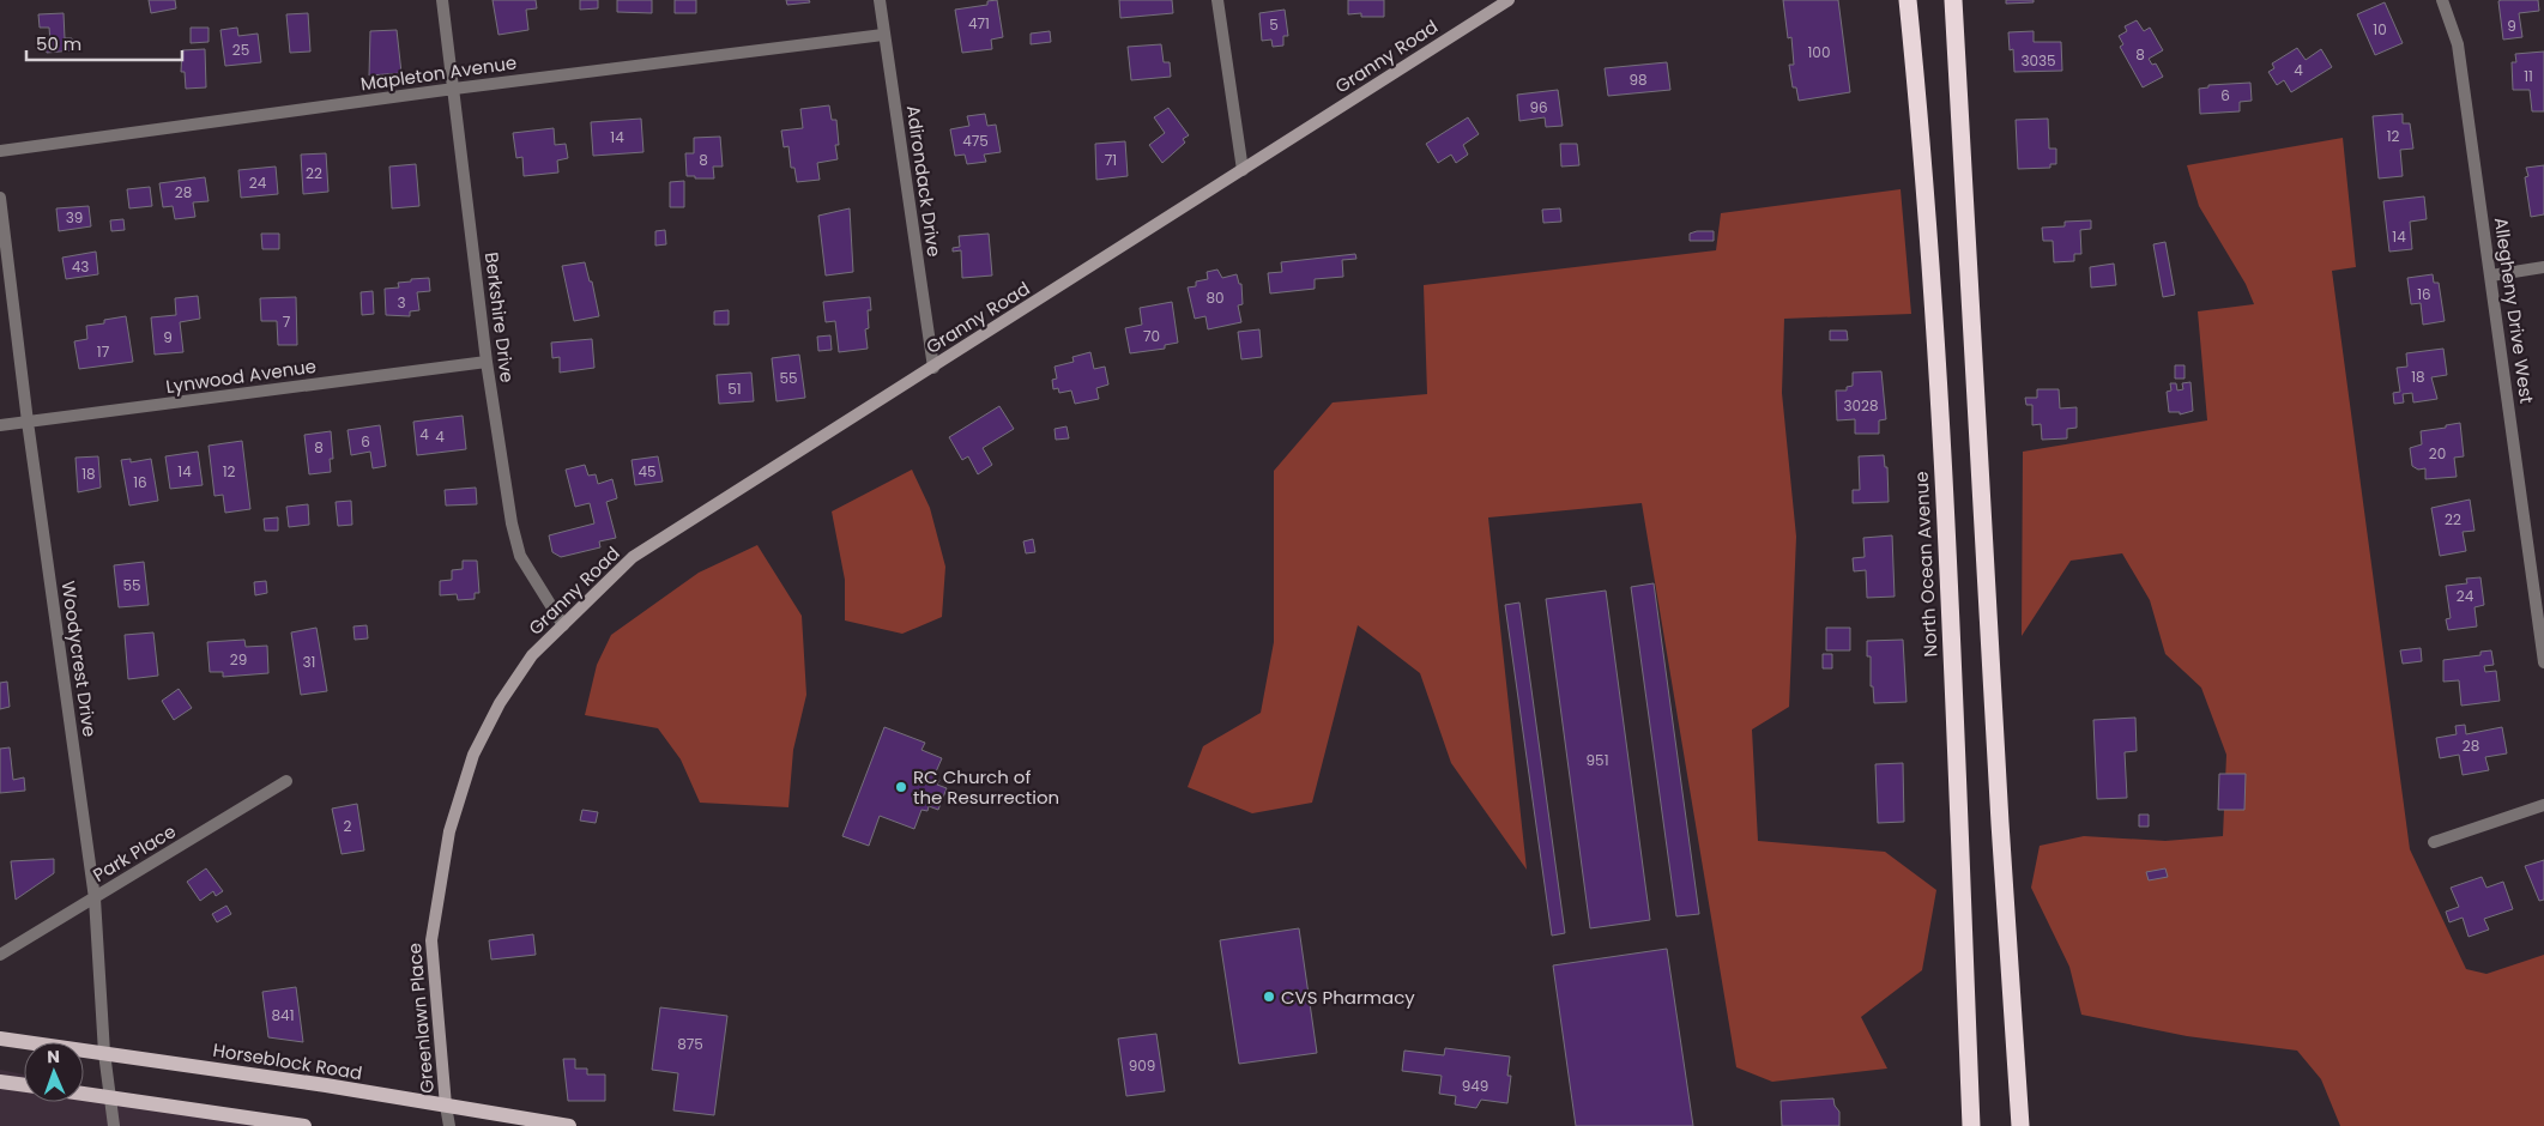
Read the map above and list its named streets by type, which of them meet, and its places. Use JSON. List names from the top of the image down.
{
  "streets": {
    "highway": ["North Ocean Avenue"],
    "main road": ["Horseblock Road"],
    "street": [
      "Granny Road",
      "Mapleton Avenue",
      "Adirondack Drive",
      "Allegheny Drive West",
      "Berkshire Drive",
      "Lynwood Avenue",
      "Woodycrest Drive",
      "Park Place",
      "Greenlawn Place"
    ]
  },
  "crossings": [
    ["Granny Road", "Adirondack Drive"],
    ["Granny Road", "Berkshire Drive"],
    ["Granny Road", "Greenlawn Place"],
    ["Mapleton Avenue", "Adirondack Drive"],
    ["Mapleton Avenue", "Berkshire Drive"],
    ["Berkshire Drive", "Lynwood Avenue"],
    ["Lynwood Avenue", "Woodycrest Drive"],
    ["Woodycrest Drive", "Park Place"],
    ["Woodycrest Drive", "Horseblock Road"],
    ["Greenlawn Place", "Horseblock Road"]
  ],
  "places": ["RC Church of the Resurrection", "CVS Pharmacy"],
  "house_numbers": [
    "471",
    "5",
    "9",
    "10",
    "25",
    "100",
    "8",
    "3035",
    "4",
    "11",
    "98",
    "6",
    "96",
    "12",
    "14",
    "475",
    "8",
    "71",
    "22",
    "24",
    "28",
    "39",
    "14",
    "43",
    "16",
    "80",
    "3",
    "7",
    "70",
    "9",
    "17",
    "18",
    "55",
    "51",
    "3028",
    "4",
    "4",
    "6",
    "8",
    "20",
    "14",
    "12",
    "45",
    "18",
    "16",
    "22",
    "55",
    "24",
    "29",
    "31",
    "28",
    "951",
    "2",
    "841",
    "875",
    "909",
    "949"
  ],
  "scale_bar": "50 m",
  "north": "top"
}
